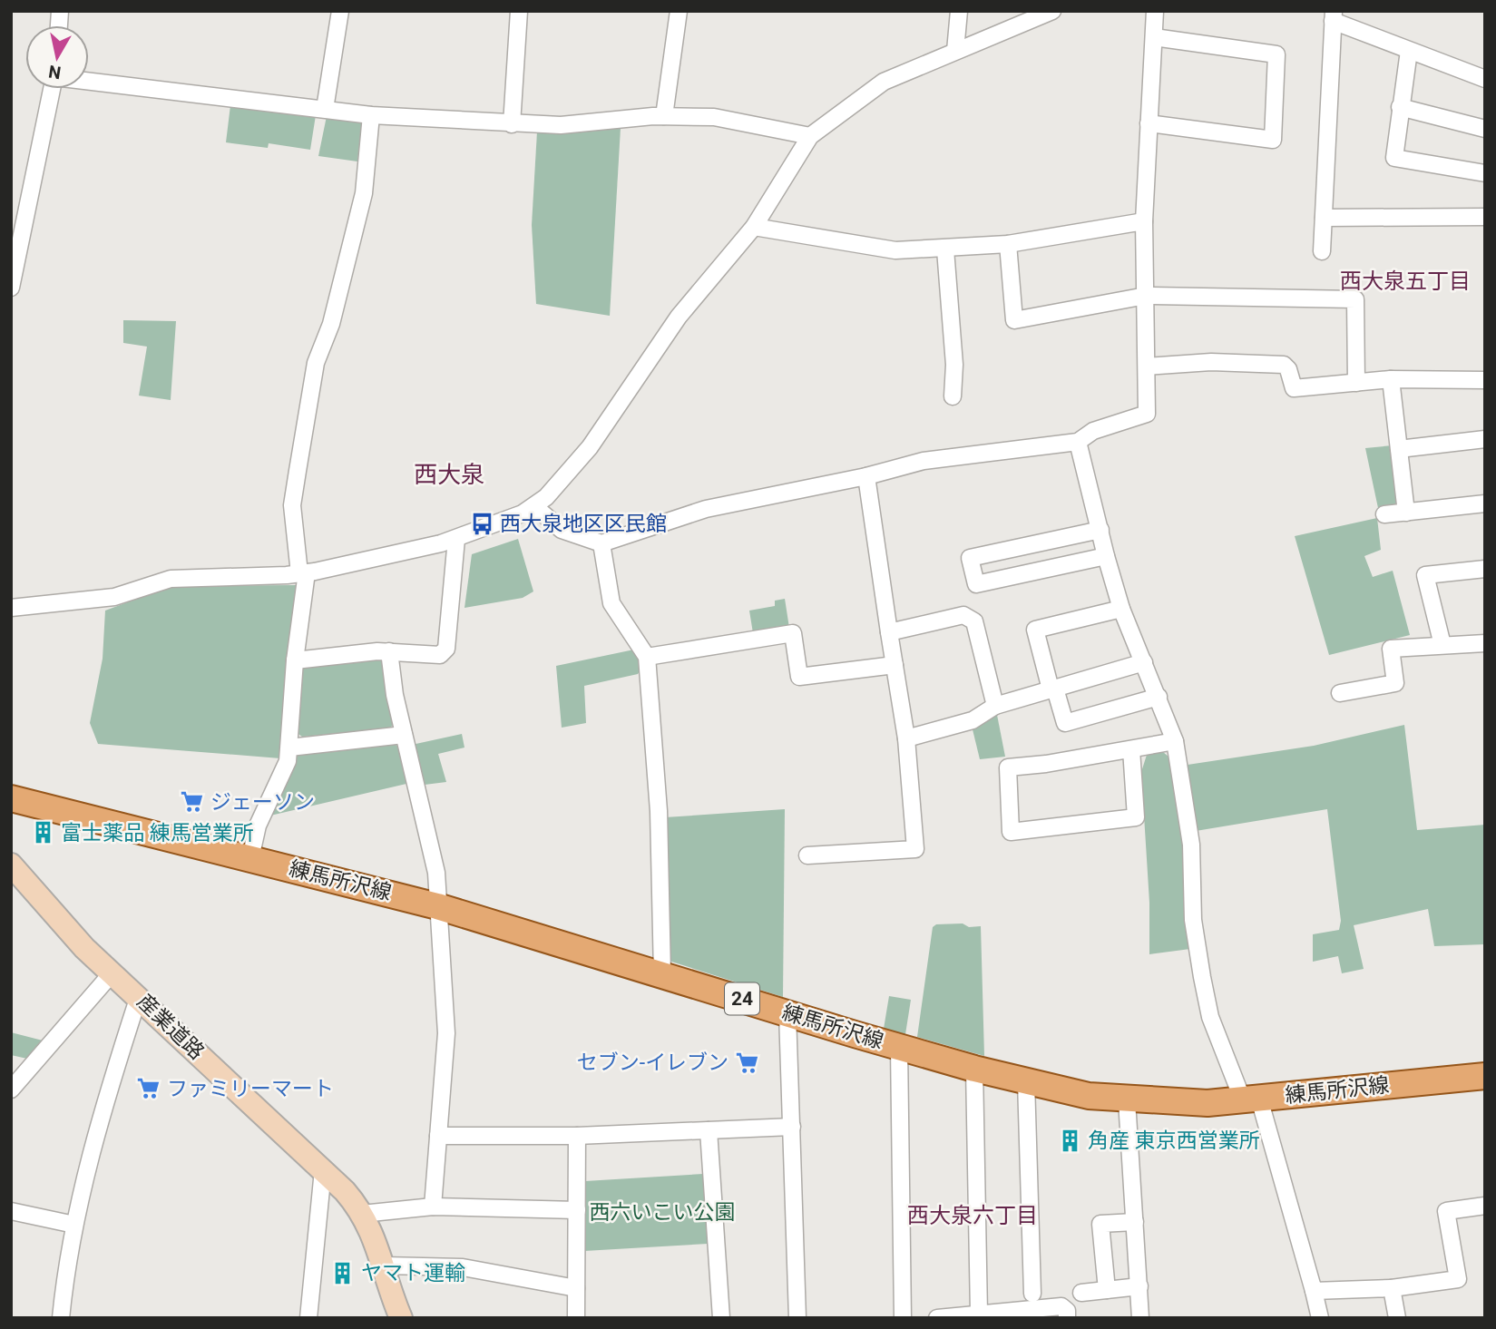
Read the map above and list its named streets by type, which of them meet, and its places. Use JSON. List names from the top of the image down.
{
  "streets": {
    "main road": ["練馬所沢線", "24"],
    "street": ["産業道路"]
  },
  "districts": ["西大泉五丁目", "西大泉", "西大泉六丁目"],
  "parks": ["西六いこい公園"],
  "places": {
    "bus stop": ["西大泉地区区民館"],
    "supermarket": ["ジェーソン", "セブン-イレブン", "ファミリーマート"],
    "building": ["富士薬品 練馬営業所", "角産 東京西営業所", "ヤマト運輸"]
  },
  "north": "bottom"
}
